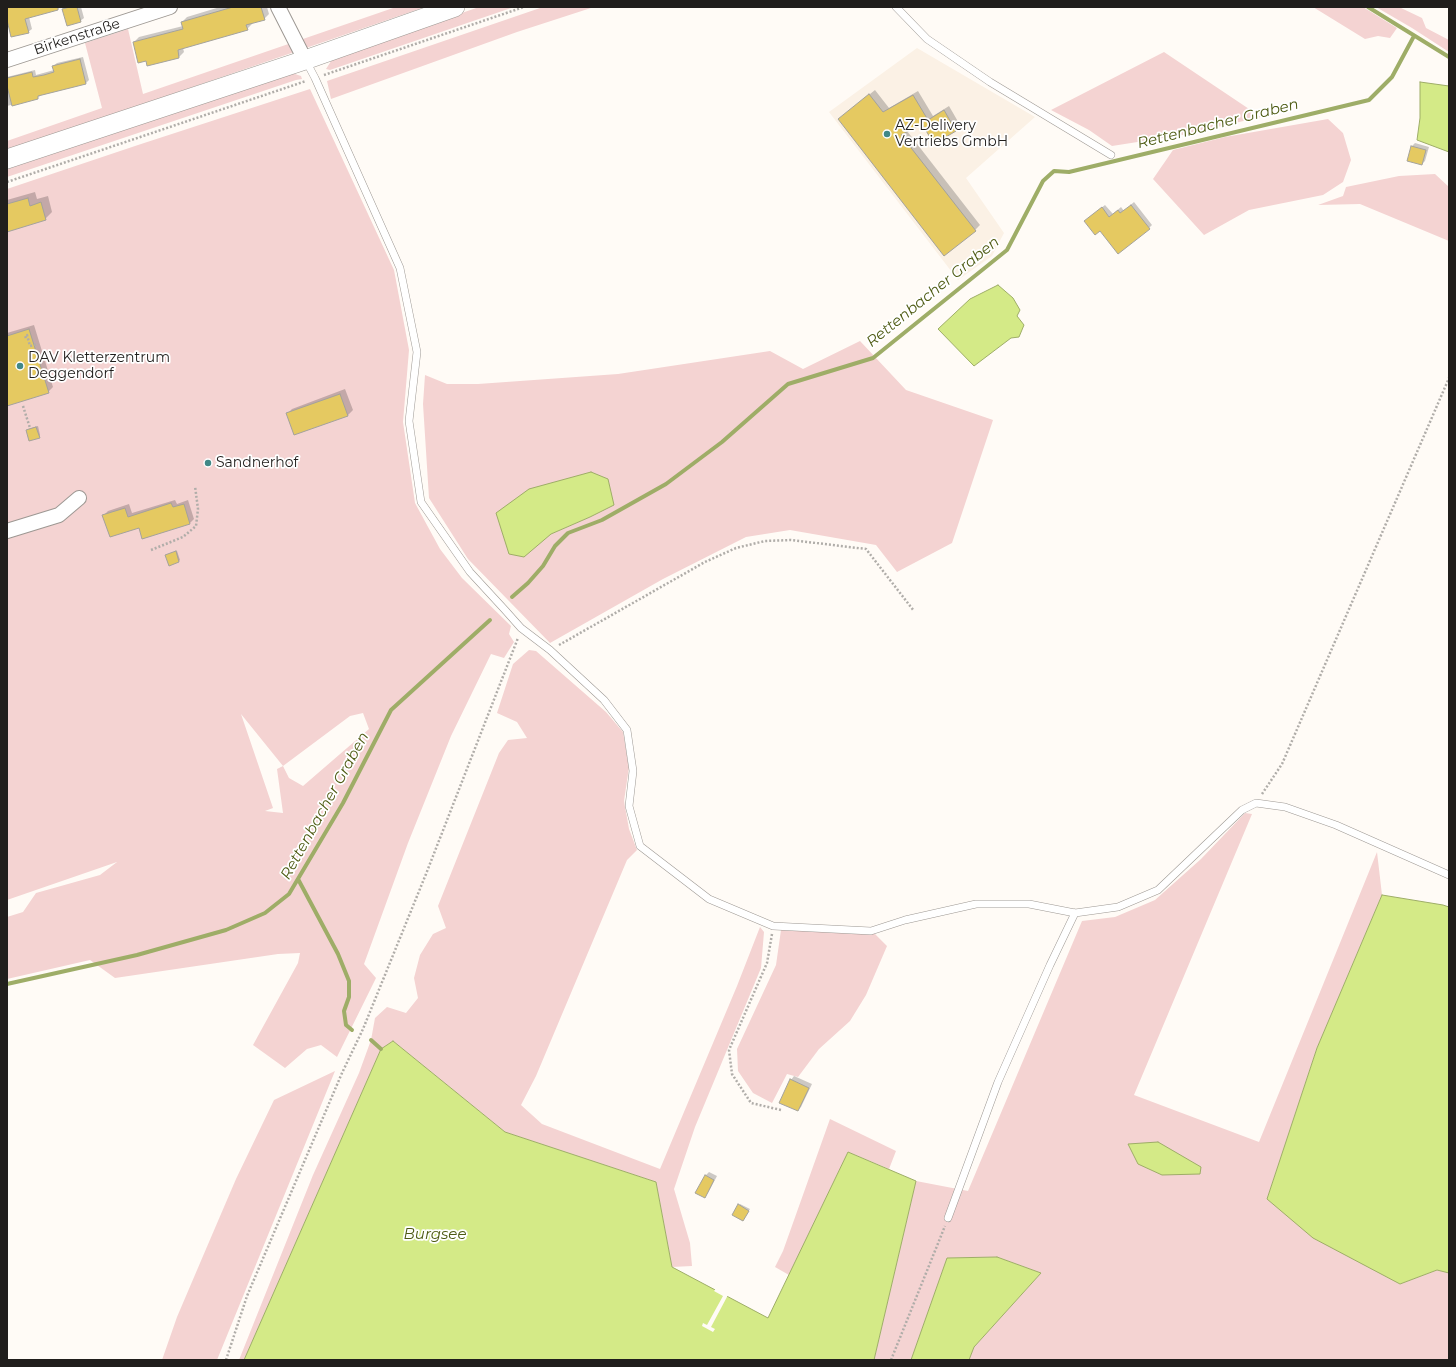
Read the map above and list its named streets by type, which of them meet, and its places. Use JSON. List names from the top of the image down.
{
  "streets": {
    "street": ["Birkenstraße"]
  },
  "water": ["Rettenbacher Graben", "Burgsee"],
  "places": ["AZ-Delivery Vertriebs GmbH", "DAV Kletterzentrum Deggendorf", "Sandnerhof"]
}
